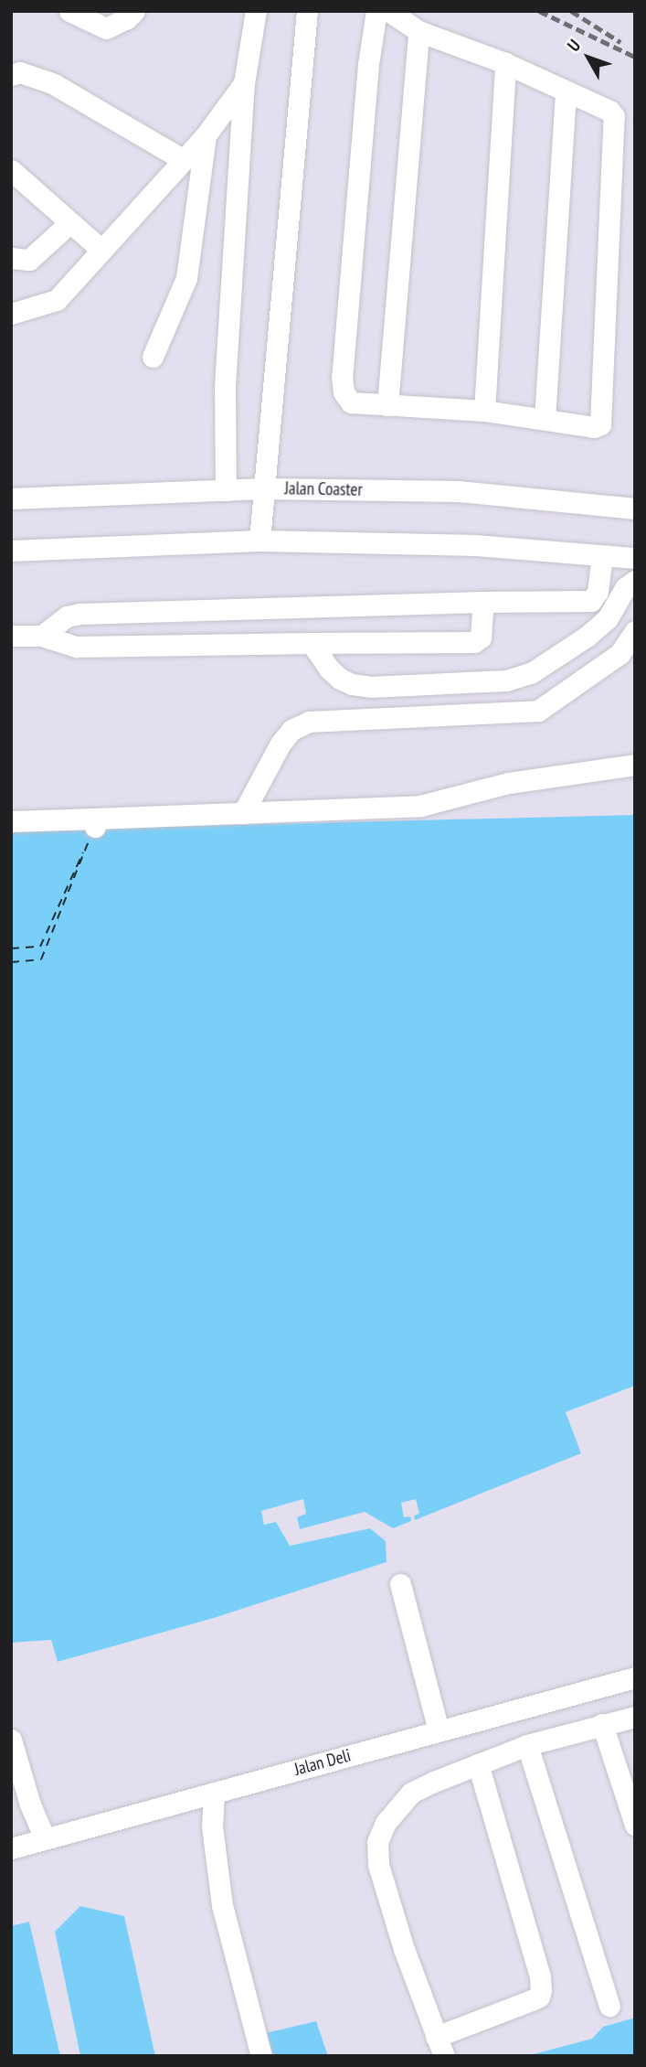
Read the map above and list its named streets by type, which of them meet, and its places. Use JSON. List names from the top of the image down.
{
  "streets": {
    "lane": ["Jalan Coaster", "Jalan Deli"]
  },
  "north": "top left"
}
